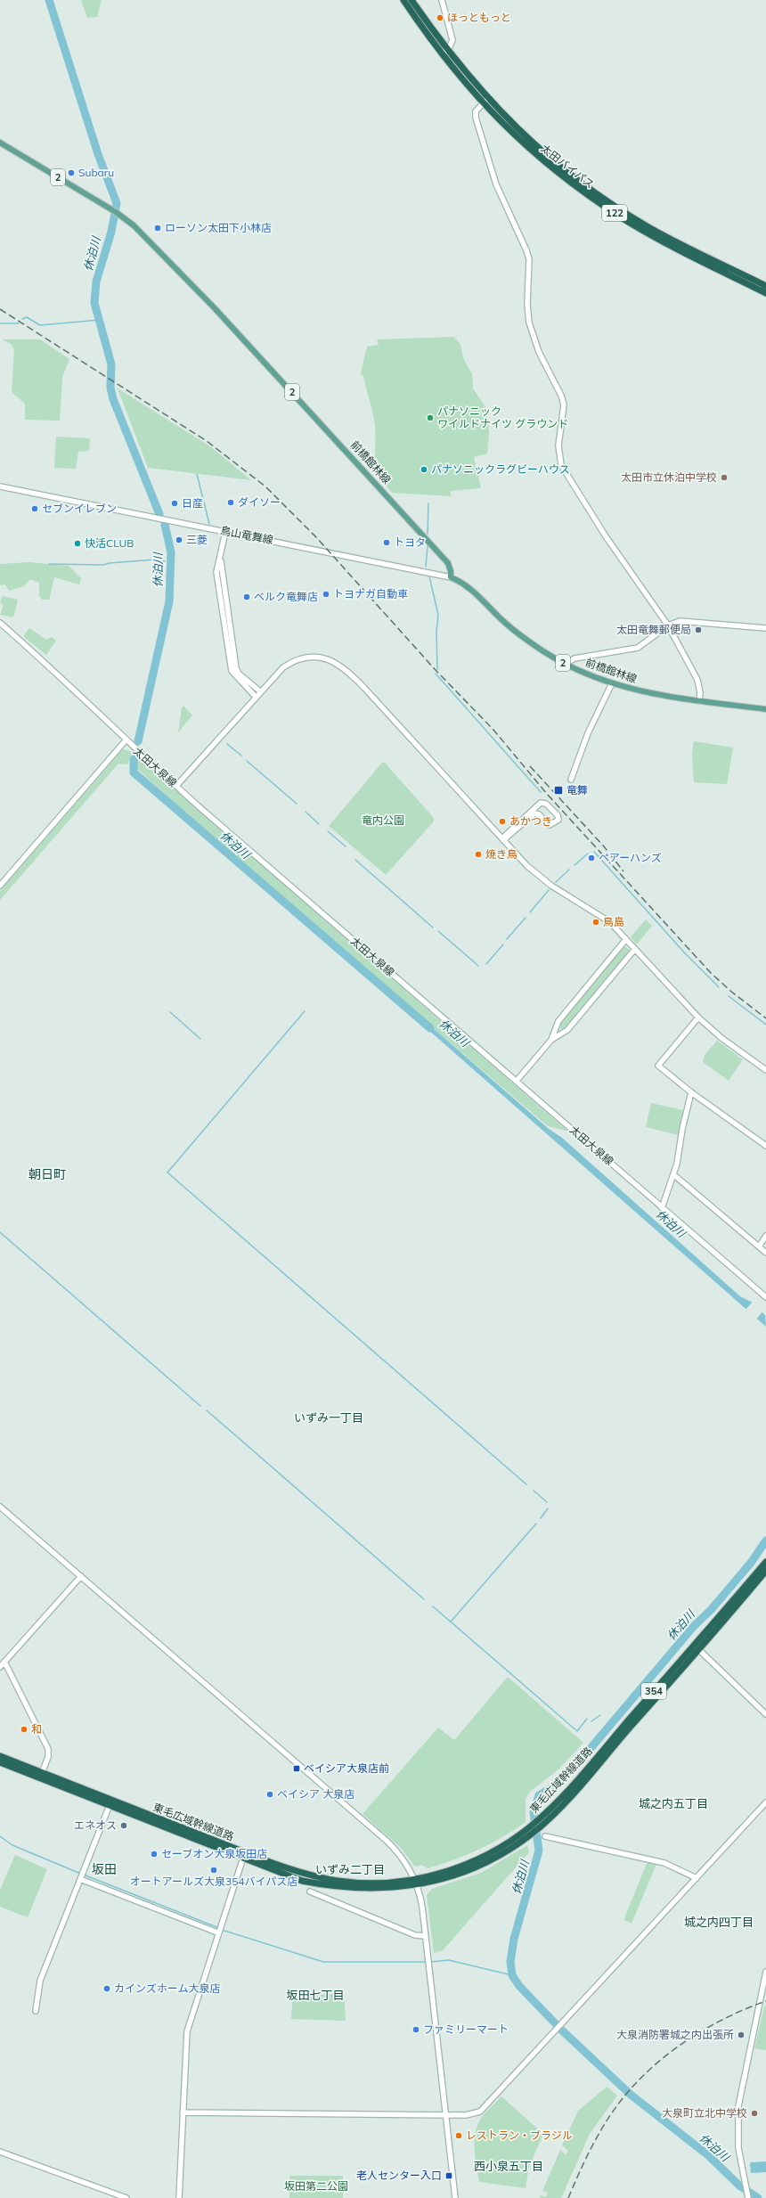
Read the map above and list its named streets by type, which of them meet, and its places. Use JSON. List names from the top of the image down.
{
  "streets": {
    "highway": [
      "太田バイパス",
      "122",
      "354",
      "東毛広域幹線道路"
    ],
    "main road": ["2", "前橋館林線"],
    "street": ["鳥山竜舞線", "太田大泉線"]
  },
  "crossings": [
    ["前橋館林線", "鳥山竜舞線"]
  ],
  "districts": [
    "朝日町",
    "いずみ一丁目",
    "城之内五丁目",
    "坂田",
    "いずみ二丁目",
    "城之内四丁目",
    "坂田七丁目",
    "西小泉五丁目"
  ],
  "water": ["休泊川"],
  "parks": ["竜内公園", "坂田第二公園"],
  "places": {
    "other": [
      "ほっともっと",
      "Subaru",
      "ローソン太田下小林店",
      "パナソニック ワイルドナイツ グラウンド",
      "パナソニックラグビーハウス",
      "太田市立休泊中学校",
      "ダイソー",
      "日産",
      "セブンイレブン",
      "三菱",
      "トヨタ",
      "快活CLUB",
      "トヨナガ自動車",
      "ベルク竜舞店",
      "太田竜舞郵便局",
      "あかつき",
      "焼き鳥",
      "ペアーハンズ",
      "鳥島",
      "和",
      "ベイシア 大泉店",
      "エネオス",
      "セーブオン大泉坂田店",
      "オートアールズ大泉354バイパス店",
      "カインズホーム大泉店",
      "ファミリーマート",
      "大泉消防署城之内出張所",
      "大泉町立北中学校",
      "レストラン・ブラジル"
    ],
    "transit": ["竜舞", "ベイシア大泉店前", "老人センター入口"]
  }
}
